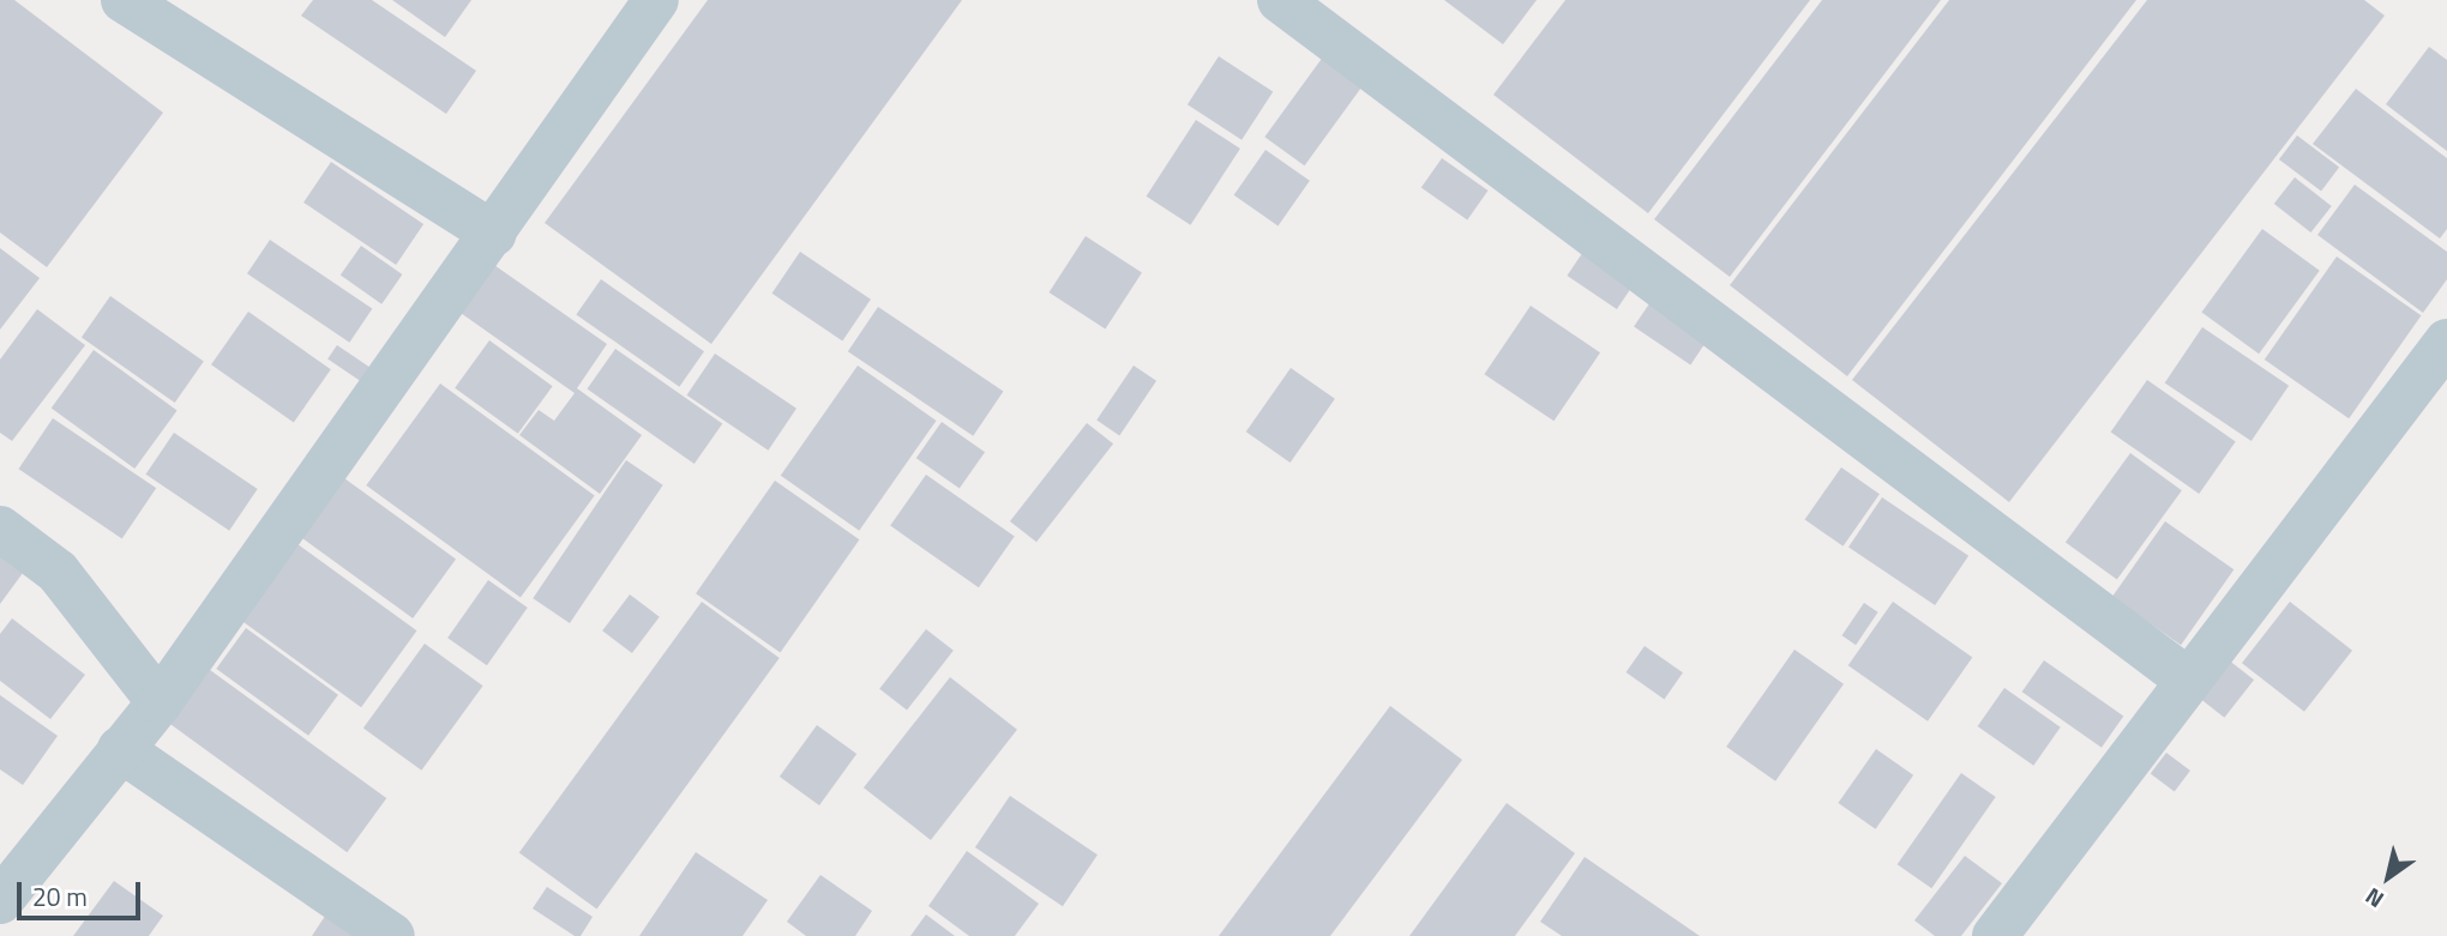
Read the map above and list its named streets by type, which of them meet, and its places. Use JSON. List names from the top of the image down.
{
  "scale_bar": "20 m",
  "north": "bottom left"
}
